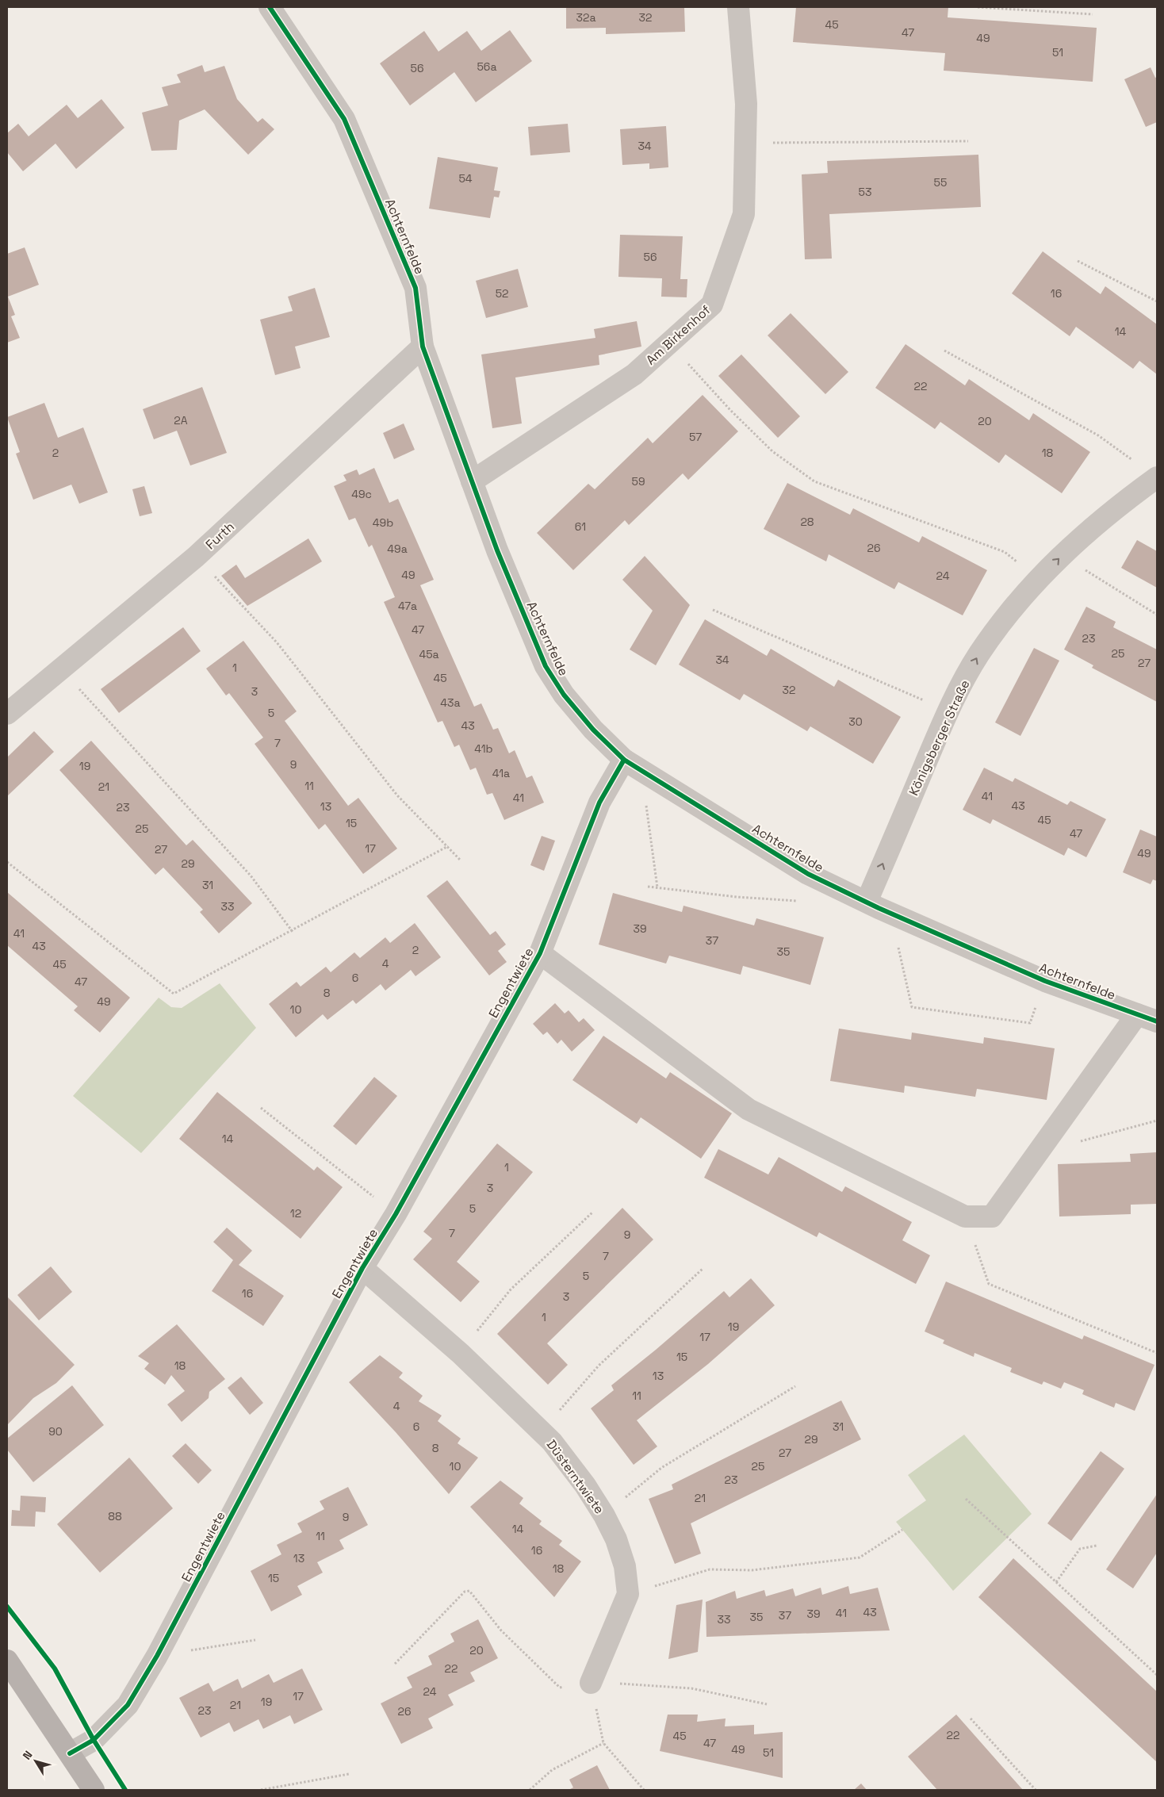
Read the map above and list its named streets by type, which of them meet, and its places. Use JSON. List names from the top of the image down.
{
  "streets": {
    "street": [
      "Achternfelde",
      "Am Birkenhof",
      "Furth",
      "Königsberger Straße",
      "Engentwiete",
      "Düsterntwiete"
    ]
  },
  "crossings": [
    ["Achternfelde", "Am Birkenhof"],
    ["Achternfelde", "Furth"],
    ["Achternfelde", "Königsberger Straße"],
    ["Achternfelde", "Engentwiete"],
    ["Engentwiete", "Düsterntwiete"]
  ],
  "one_way": ["Königsberger Straße"],
  "house_numbers": [
    "32a",
    "32",
    "45",
    "47",
    "49",
    "51",
    "56a",
    "56",
    "34",
    "54",
    "55",
    "53",
    "56",
    "52",
    "16",
    "14",
    "22",
    "2A",
    "20",
    "57",
    "2",
    "18",
    "59",
    "49c",
    "28",
    "49b",
    "61",
    "26",
    "49a",
    "49",
    "24",
    "47a",
    "47",
    "23",
    "25",
    "45a",
    "34",
    "27",
    "1",
    "45",
    "32",
    "3",
    "43a",
    "5",
    "30",
    "43",
    "7",
    "41b",
    "9",
    "19",
    "41a",
    "11",
    "21",
    "41",
    "41",
    "43",
    "13",
    "23",
    "45",
    "15",
    "25",
    "47",
    "17",
    "27",
    "49",
    "29",
    "31",
    "33",
    "39",
    "41",
    "37",
    "43",
    "2",
    "35",
    "4",
    "45",
    "6",
    "47",
    "8",
    "49",
    "10",
    "14",
    "1",
    "3",
    "5",
    "12",
    "7",
    "9",
    "7",
    "5",
    "16",
    "3",
    "1",
    "19",
    "17",
    "15",
    "18",
    "13",
    "11",
    "4",
    "6",
    "31",
    "90",
    "29",
    "8",
    "27",
    "10",
    "25",
    "23",
    "21",
    "88",
    "9",
    "14",
    "11",
    "16",
    "13",
    "18",
    "15",
    "43",
    "41",
    "39",
    "37",
    "35",
    "33",
    "20",
    "22",
    "24",
    "17",
    "19",
    "21",
    "23",
    "26",
    "22",
    "45",
    "47",
    "49",
    "51"
  ],
  "north": "top left"
}
